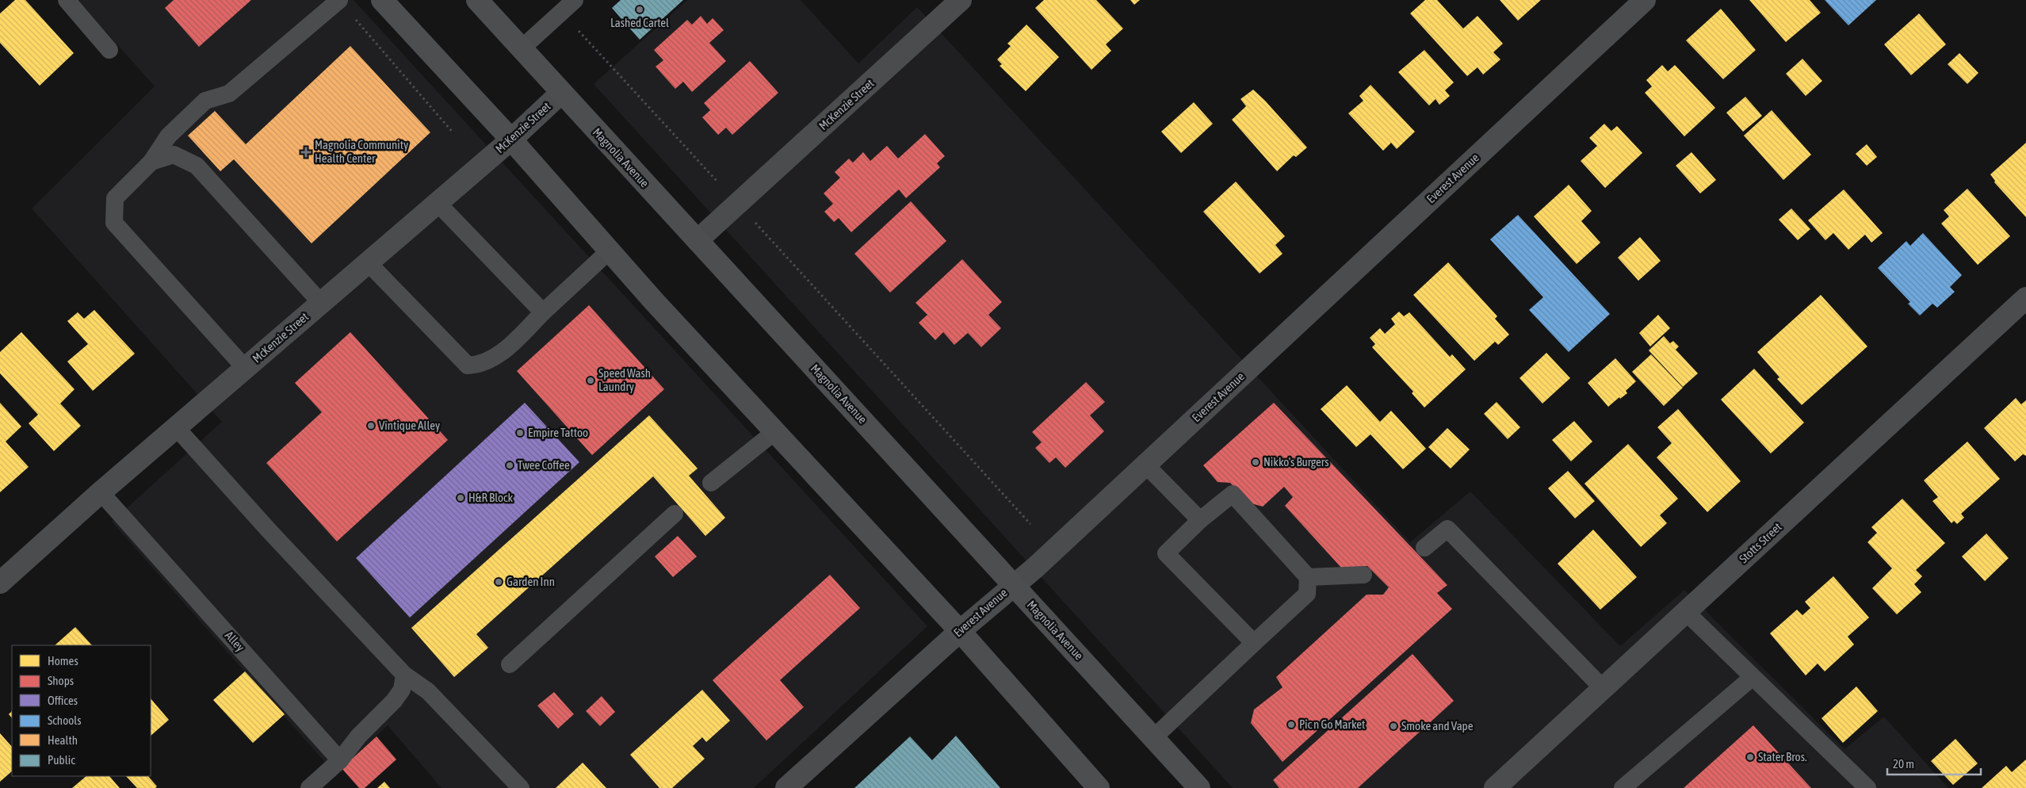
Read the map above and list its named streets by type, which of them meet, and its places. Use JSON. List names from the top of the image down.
{
  "streets": {
    "main road": ["Magnolia Avenue"],
    "street": ["McKenzie Street", "Everest Avenue", "Stotts Street"],
    "lane": ["Alley"]
  },
  "crossings": [
    ["McKenzie Street", "Magnolia Avenue"],
    ["McKenzie Street", "Alley"],
    ["Magnolia Avenue", "Everest Avenue"]
  ],
  "places": {
    "other": [
      "Lashed Cartel",
      "Speed Wash Laundry",
      "Vintique Alley",
      "Empire Tattoo",
      "Nikko's Burgers",
      "Twee Coffee",
      "H&R Block",
      "Garden Inn",
      "Pic n Go Market",
      "Smoke and Vape",
      "Stater Bros."
    ],
    "health": ["Magnolia Community Health Center"]
  },
  "legend": [
    "Homes",
    "Shops",
    "Offices",
    "Schools",
    "Health",
    "Public"
  ],
  "scale_bar": "20 m"
}
